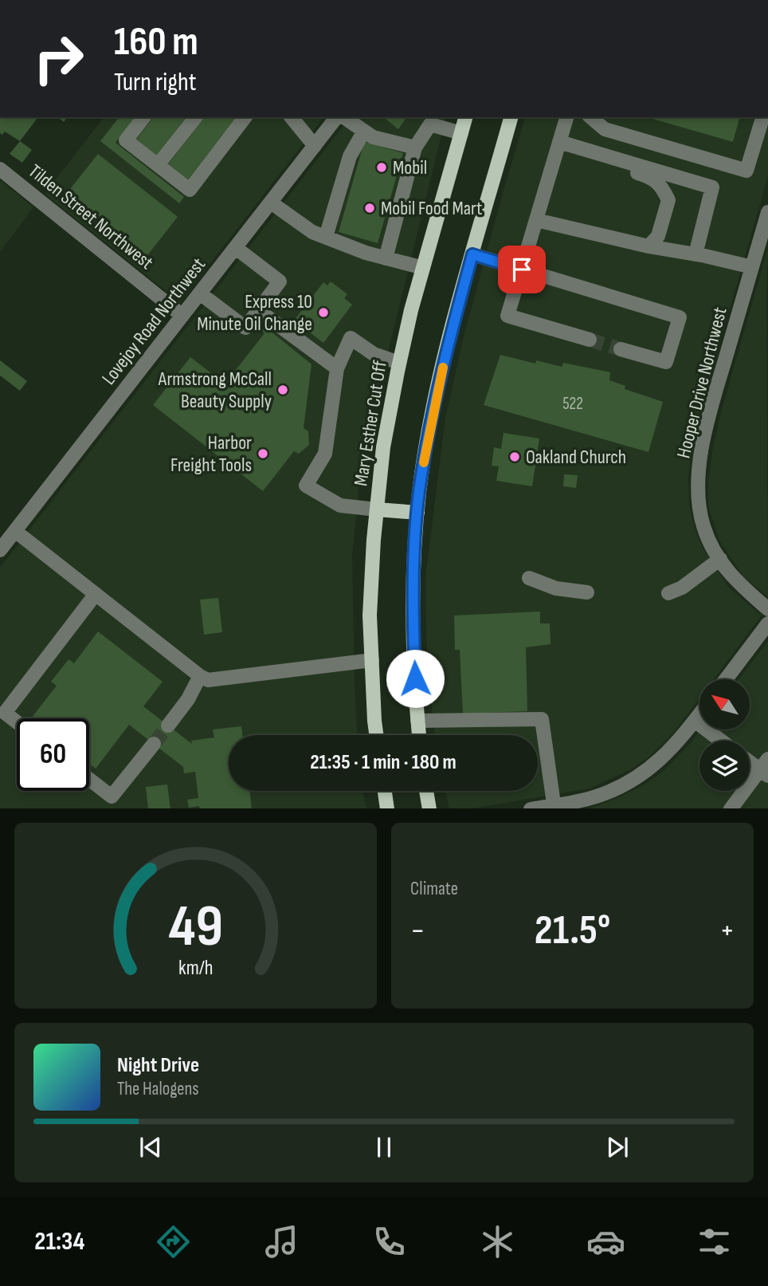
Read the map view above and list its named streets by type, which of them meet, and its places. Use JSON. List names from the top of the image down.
{
  "streets": {
    "main road": ["Mary Esther Cut Off"],
    "street": ["Tilden Street Northwest", "Lovejoy Road Northwest", "Hooper Drive Northwest"]
  },
  "crossings": [
    ["Tilden Street Northwest", "Lovejoy Road Northwest"]
  ],
  "places": [
    "Mobil",
    "Mobil Food Mart",
    "Express 10 Minute Oil Change",
    "Armstrong McCall Beauty Supply",
    "Harbor Freight Tools",
    "Oakland Church"
  ],
  "house_numbers": ["522"],
  "north": "top left",
  "page": {
    "turn": ["160 m", "Turn right"],
    "limit": "60",
    "trip": "21:35 · 1 min · 180 m",
    "tile": "Climate",
    "heat": ["−", "21.5°", "+"],
    "song": ["Night Drive", "The Halogens"],
    "tabs": "21:34",
    "gauge": ["49", "km/h"]
  }
}
